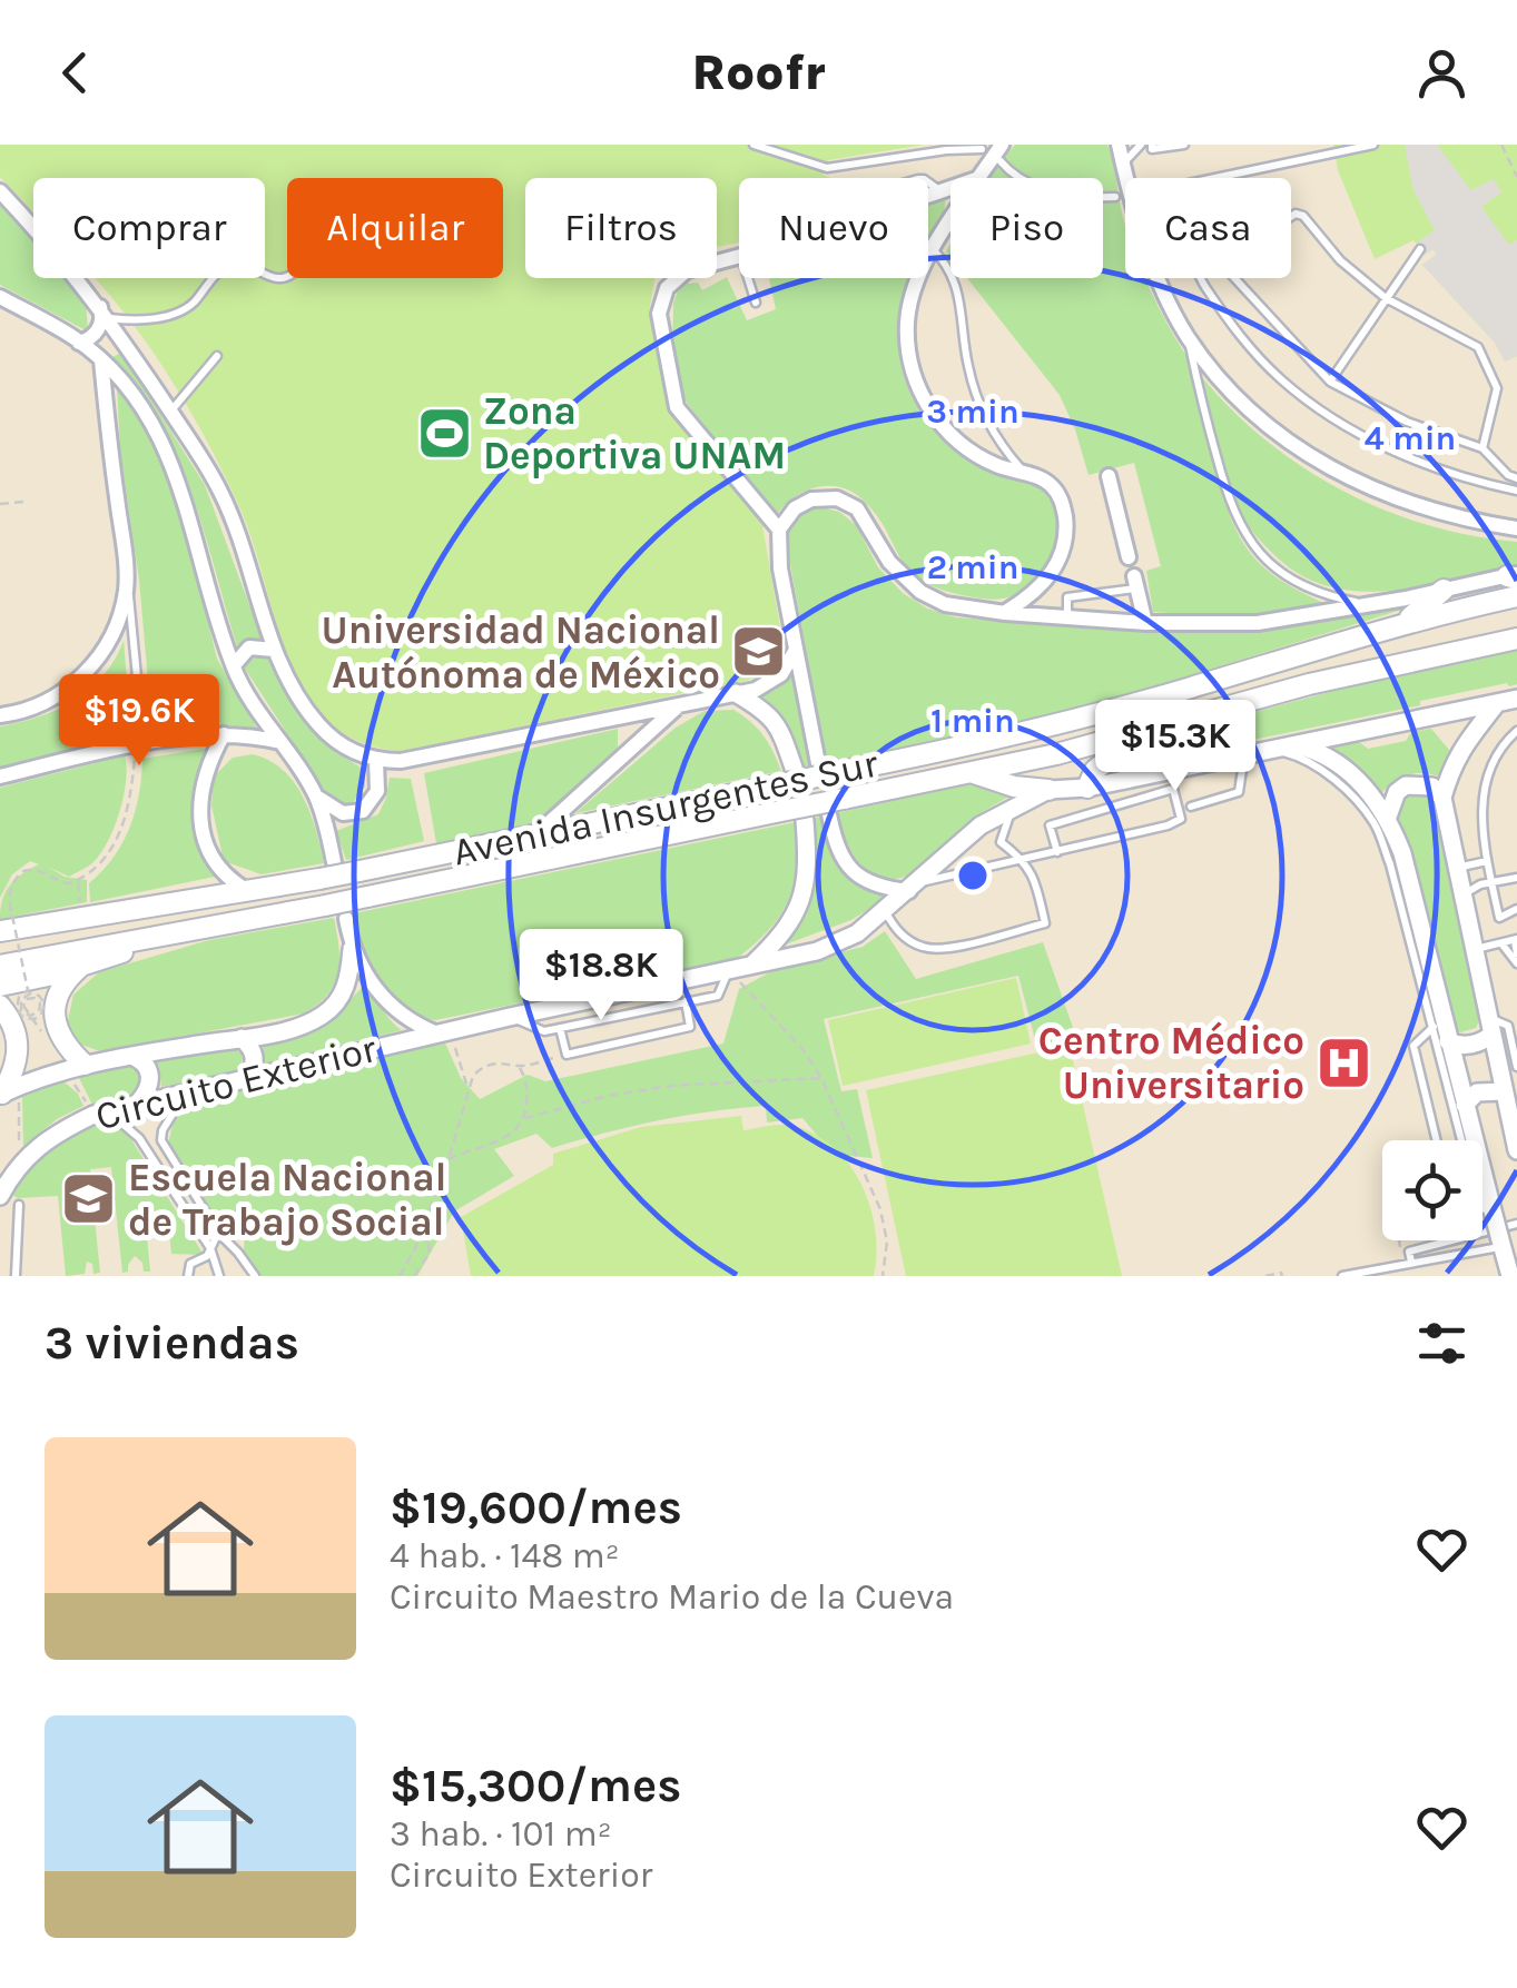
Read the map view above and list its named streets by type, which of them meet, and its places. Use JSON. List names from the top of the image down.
{
  "streets": {
    "main road": ["Avenida Insurgentes Sur"],
    "street": ["Circuito Exterior"]
  },
  "places": {
    "sports": ["Zona Deportiva UNAM"],
    "school or university": ["Universidad Nacional Autónoma de México", "Escuela Nacional de Trabajo Social"],
    "hospital": ["Centro Médico Universitario"]
  },
  "page": {
    "header": "Roofr",
    "chip": [
      "Comprar",
      "Alquilar",
      "Filtros",
      "Nuevo",
      "Piso",
      "Casa"
    ],
    "price": ["$19.6K", "$15.3K", "$18.8K"],
    "heading": "3 viviendas",
    "list": [
      {
        "name": "$19,600/mes",
        "note": "4 hab. · 148 m² · Circuito Maestro Mario de la Cueva"
      },
      {
        "name": "$15,300/mes",
        "note": "3 hab. · 101 m² · Circuito Exterior"
      }
    ]
  },
  "rings": [
    "3 min",
    "4 min",
    "2 min",
    "1 min"
  ]
}
